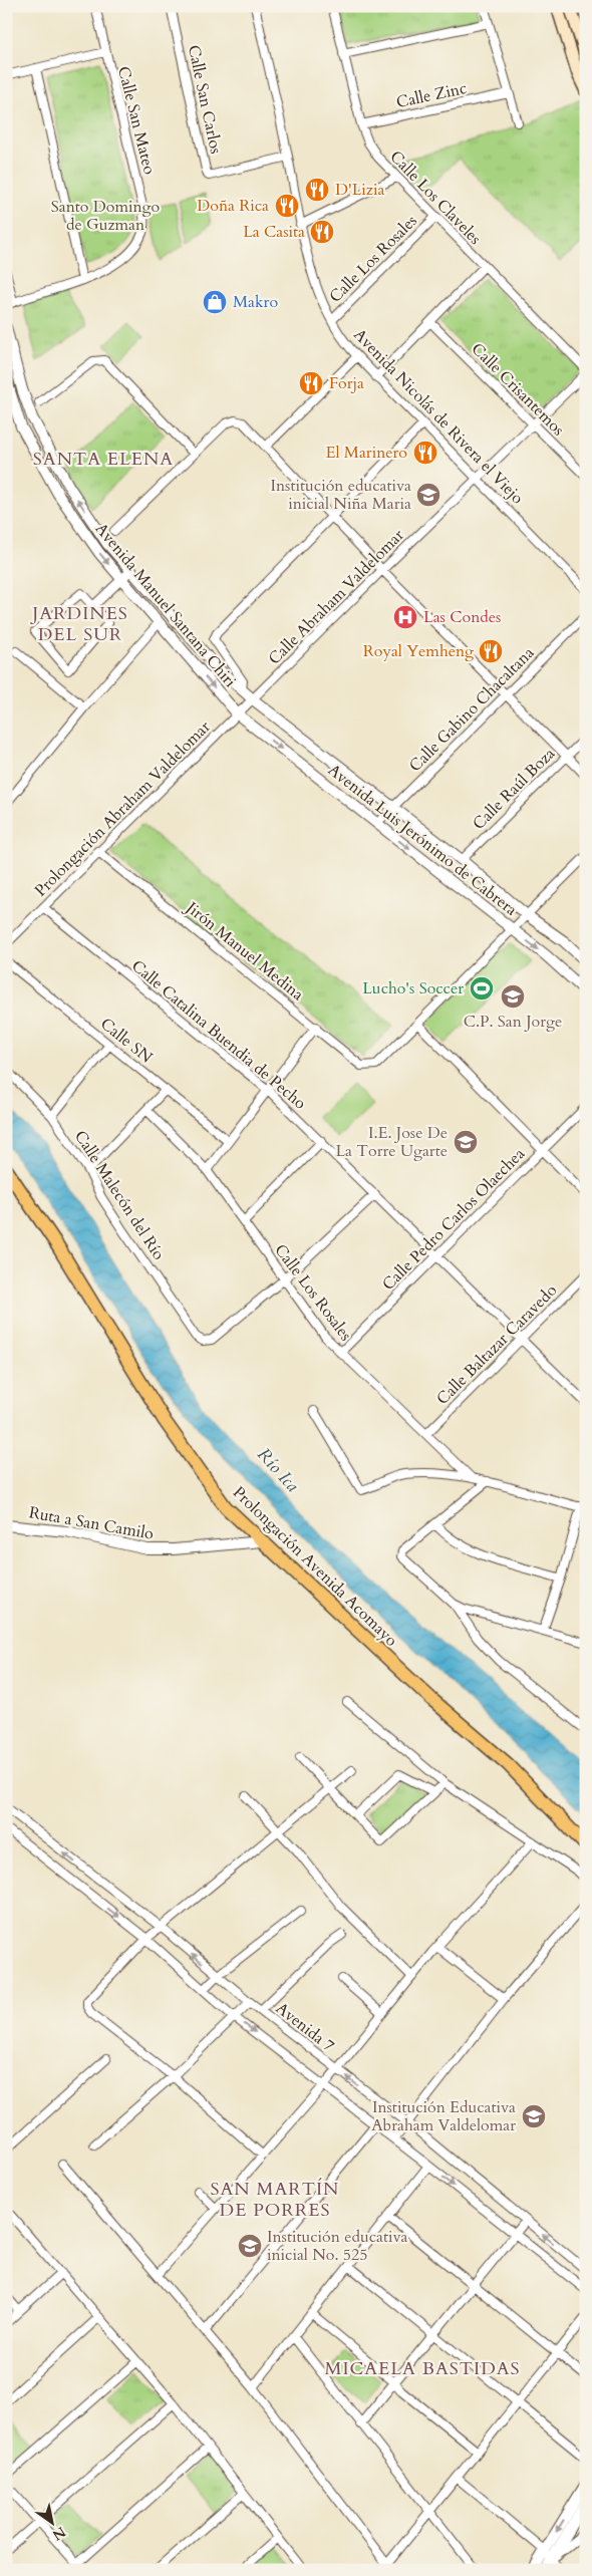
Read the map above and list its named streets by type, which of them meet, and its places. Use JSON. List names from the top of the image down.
{
  "streets": {
    "main road": ["Prolongación Avenida Acomayo"],
    "street": [
      "Calle Zinc",
      "Calle San Carlos",
      "Calle San Mateo",
      "Calle Los Claveles",
      "Calle Los Rosales",
      "Calle Crisantemos",
      "Avenida Nicolás de Rivera el Viejo",
      "Calle Abraham Valdelomar",
      "Avenida Manuel Santana Chiri",
      "Calle Gabino Chacaltana",
      "Calle Raúl Boza",
      "Prolongación Abraham Valdelomar",
      "Avenida Luis Jerónimo de Cabrera",
      "Jirón Manuel Medina",
      "Calle Catalina Buendia de Pecho",
      "Calle SN",
      "Calle Malecón del Río",
      "Calle Pedro Carlos Olaechea",
      "Calle Baltazar Caravedo",
      "Ruta a San Camilo",
      "Avenida 7"
    ]
  },
  "crossings": [
    ["Calle Zinc", "Calle Los Claveles"],
    ["Calle San Carlos", "Avenida Nicolás de Rivera el Viejo"],
    ["Calle Los Claveles", "Calle Los Rosales"],
    ["Calle Los Rosales", "Avenida Nicolás de Rivera el Viejo"],
    ["Calle Los Rosales", "Calle Malecón del Río"],
    ["Calle Los Rosales", "Calle Pedro Carlos Olaechea"],
    ["Calle Los Rosales", "Calle Baltazar Caravedo"],
    ["Calle Crisantemos", "Calle Abraham Valdelomar"],
    ["Avenida Nicolás de Rivera el Viejo", "Calle Abraham Valdelomar"],
    ["Calle Abraham Valdelomar", "Avenida Manuel Santana Chiri"],
    ["Calle Abraham Valdelomar", "Prolongación Abraham Valdelomar"],
    ["Calle Abraham Valdelomar", "Avenida Luis Jerónimo de Cabrera"],
    ["Avenida Manuel Santana Chiri", "Prolongación Abraham Valdelomar"],
    ["Avenida Manuel Santana Chiri", "Avenida Luis Jerónimo de Cabrera"],
    ["Calle Gabino Chacaltana", "Avenida Luis Jerónimo de Cabrera"],
    ["Calle Raúl Boza", "Avenida Luis Jerónimo de Cabrera"],
    ["Prolongación Abraham Valdelomar", "Avenida Luis Jerónimo de Cabrera"],
    ["Prolongación Abraham Valdelomar", "Jirón Manuel Medina"],
    ["Prolongación Abraham Valdelomar", "Calle Catalina Buendia de Pecho"],
    ["Calle Catalina Buendia de Pecho", "Calle Pedro Carlos Olaechea"],
    ["Calle Catalina Buendia de Pecho", "Calle Baltazar Caravedo"],
    ["Ruta a San Camilo", "Prolongación Avenida Acomayo"]
  ],
  "districts": [
    "SANTA ELENA",
    "JARDINES DEL SUR",
    "SAN MARTÍN DE PORRES",
    "MICAELA BASTIDAS"
  ],
  "water": ["Río Ica"],
  "parks": ["Santo Domingo de Guzman"],
  "places": {
    "restaurant": [
      "D'Lizia",
      "Doña Rica",
      "La Casita",
      "Forja",
      "El Marinero",
      "Royal Yemheng"
    ],
    "shop": ["Makro"],
    "school or university": [
      "Institución educativa inicial Niña Maria",
      "C.P. San Jorge",
      "I.E. Jose De La Torre Ugarte",
      "Institución Educativa Abraham Valdelomar",
      "Institución educativa inicial No. 525"
    ],
    "hospital": ["Las Condes"],
    "sports": ["Lucho's Soccer"]
  },
  "north": "bottom right"
}
